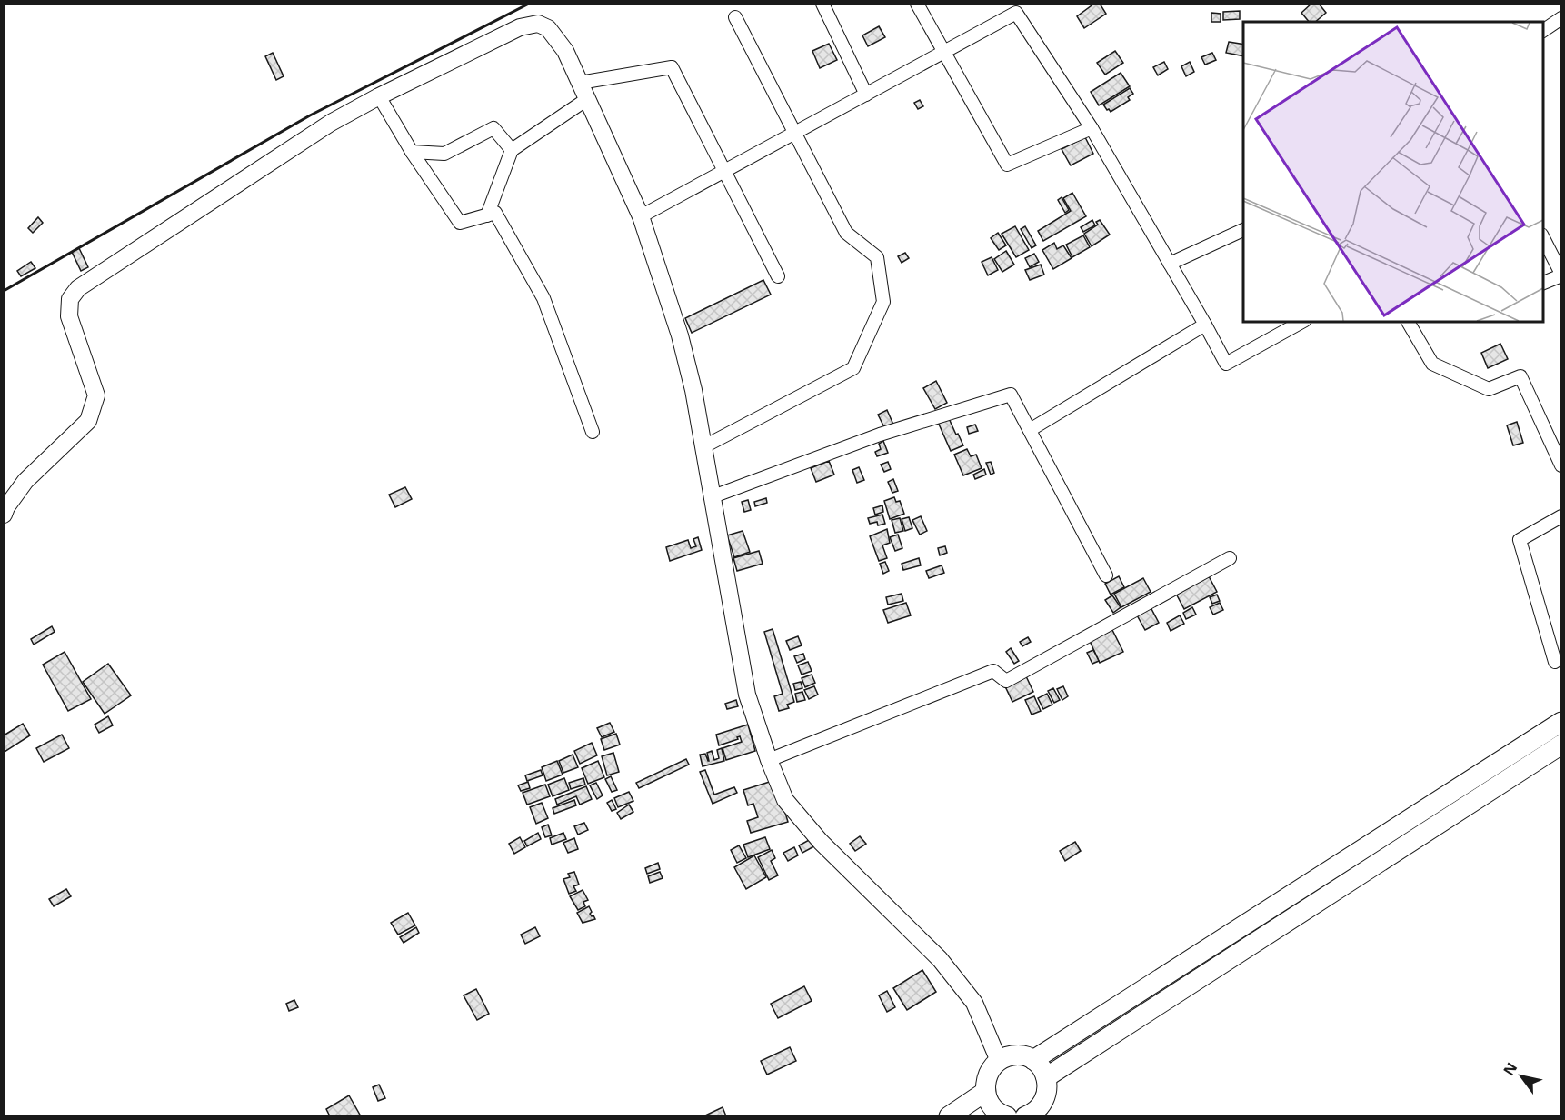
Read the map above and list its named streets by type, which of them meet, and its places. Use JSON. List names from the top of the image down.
{
  "north": "top left"
}
